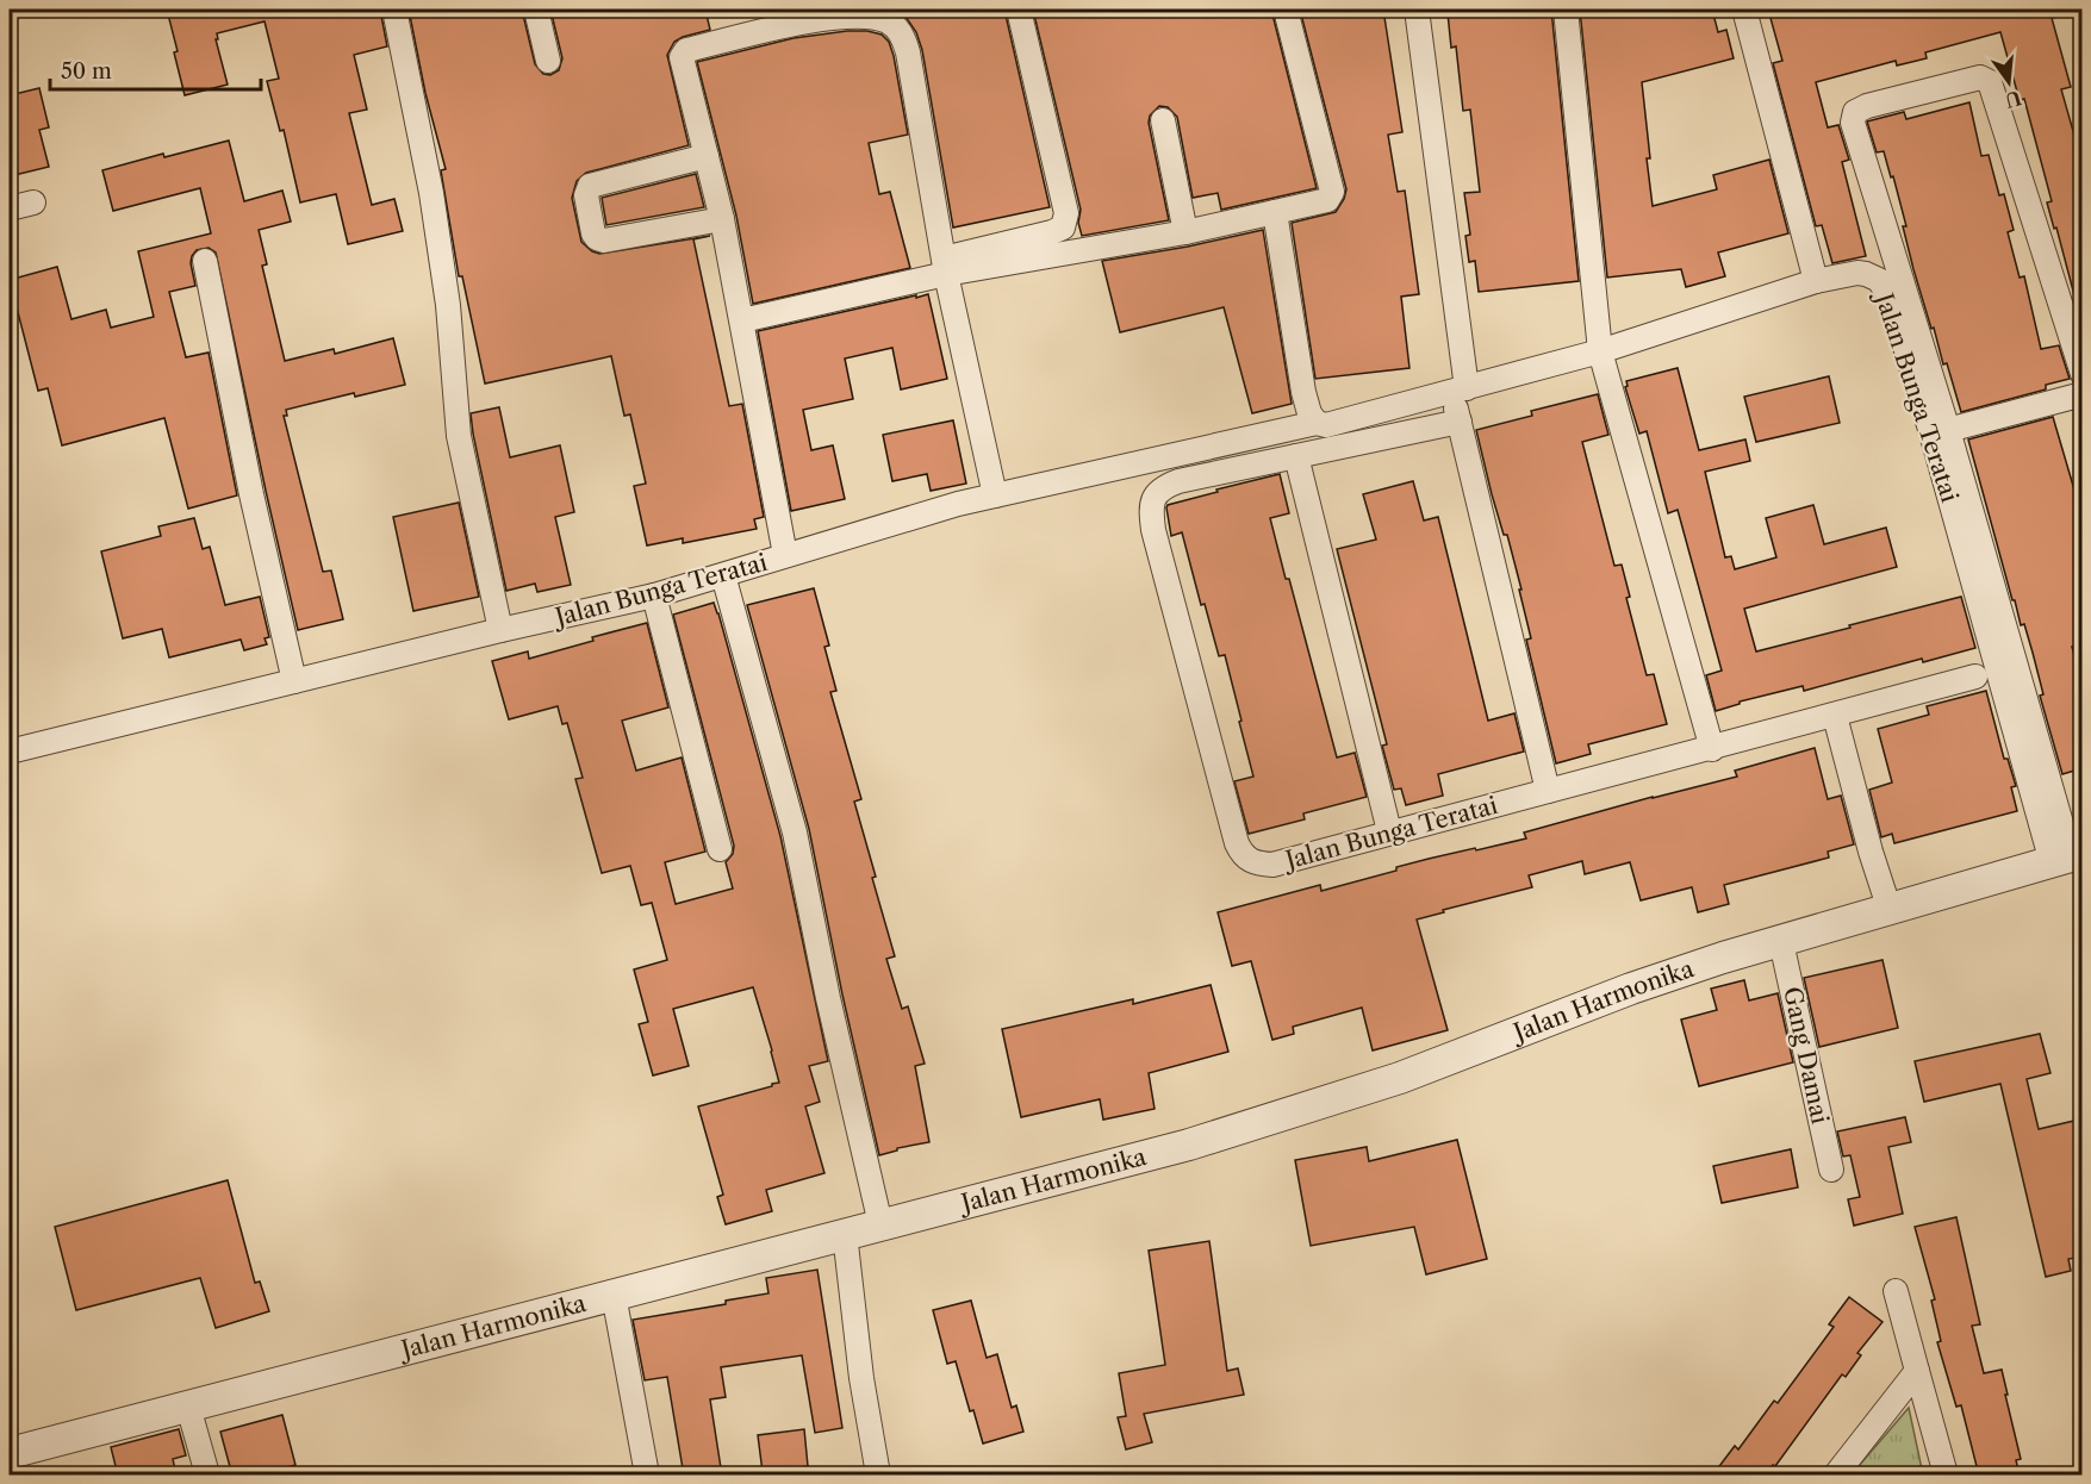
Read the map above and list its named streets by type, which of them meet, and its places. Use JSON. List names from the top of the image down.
{
  "streets": {
    "street": ["Jalan Bunga Teratai", "Jalan Harmonika", "Gang Damai"]
  },
  "crossings": [
    ["Jalan Bunga Teratai", "Jalan Harmonika"],
    ["Jalan Harmonika", "Gang Damai"]
  ],
  "scale_bar": "50 m",
  "north": "bottom"
}
